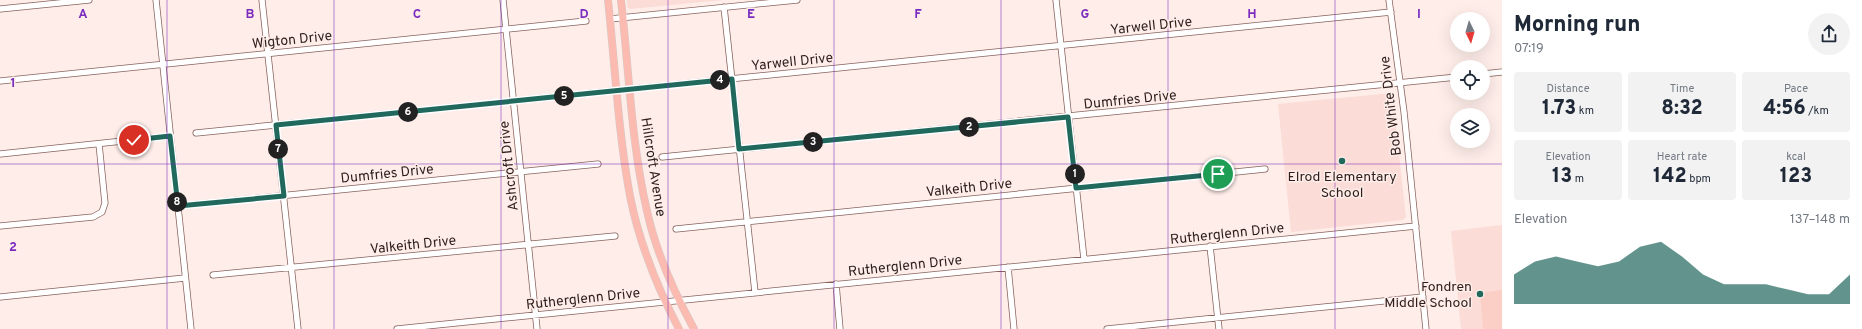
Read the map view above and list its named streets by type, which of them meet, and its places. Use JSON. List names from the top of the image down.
{
  "streets": {
    "main road": ["Hillcroft Avenue"],
    "street": [
      "Yarwell Drive",
      "Wigton Drive",
      "Dumfries Drive",
      "Bob White Drive",
      "Ashcroft Drive",
      "Valkeith Drive",
      "Rutherglenn Drive"
    ]
  },
  "crossings": [
    ["Yarwell Drive", "Bob White Drive"],
    ["Yarwell Drive", "Ashcroft Drive"],
    ["Yarwell Drive", "Hillcroft Avenue"],
    ["Wigton Drive", "Ashcroft Drive"],
    ["Dumfries Drive", "Bob White Drive"],
    ["Dumfries Drive", "Ashcroft Drive"],
    ["Bob White Drive", "Rutherglenn Drive"],
    ["Ashcroft Drive", "Valkeith Drive"],
    ["Ashcroft Drive", "Rutherglenn Drive"],
    ["Hillcroft Avenue", "Rutherglenn Drive"]
  ],
  "places": ["Elrod Elementary School", "Fondren Middle School"],
  "north": "bottom",
  "page": {
    "heading": ["Morning run", "07:19"],
    "stats": [
      ["Distance", "1.73 km"],
      ["Time", "8:32"],
      ["Pace", "4:56 /km"],
      ["Elevation", "13 m"],
      ["Heart rate", "142 bpm"],
      ["kcal", "123"]
    ],
    "pins": [
      "4",
      "5",
      "6",
      "2",
      "3",
      "7",
      "1",
      "8"
    ],
    "chart": ["Elevation", "137–148 m"]
  },
  "grid": {
    "columns": [
      "A",
      "B",
      "C",
      "D",
      "E",
      "F",
      "G",
      "H",
      "I"
    ],
    "rows": ["1", "2"]
  }
}
